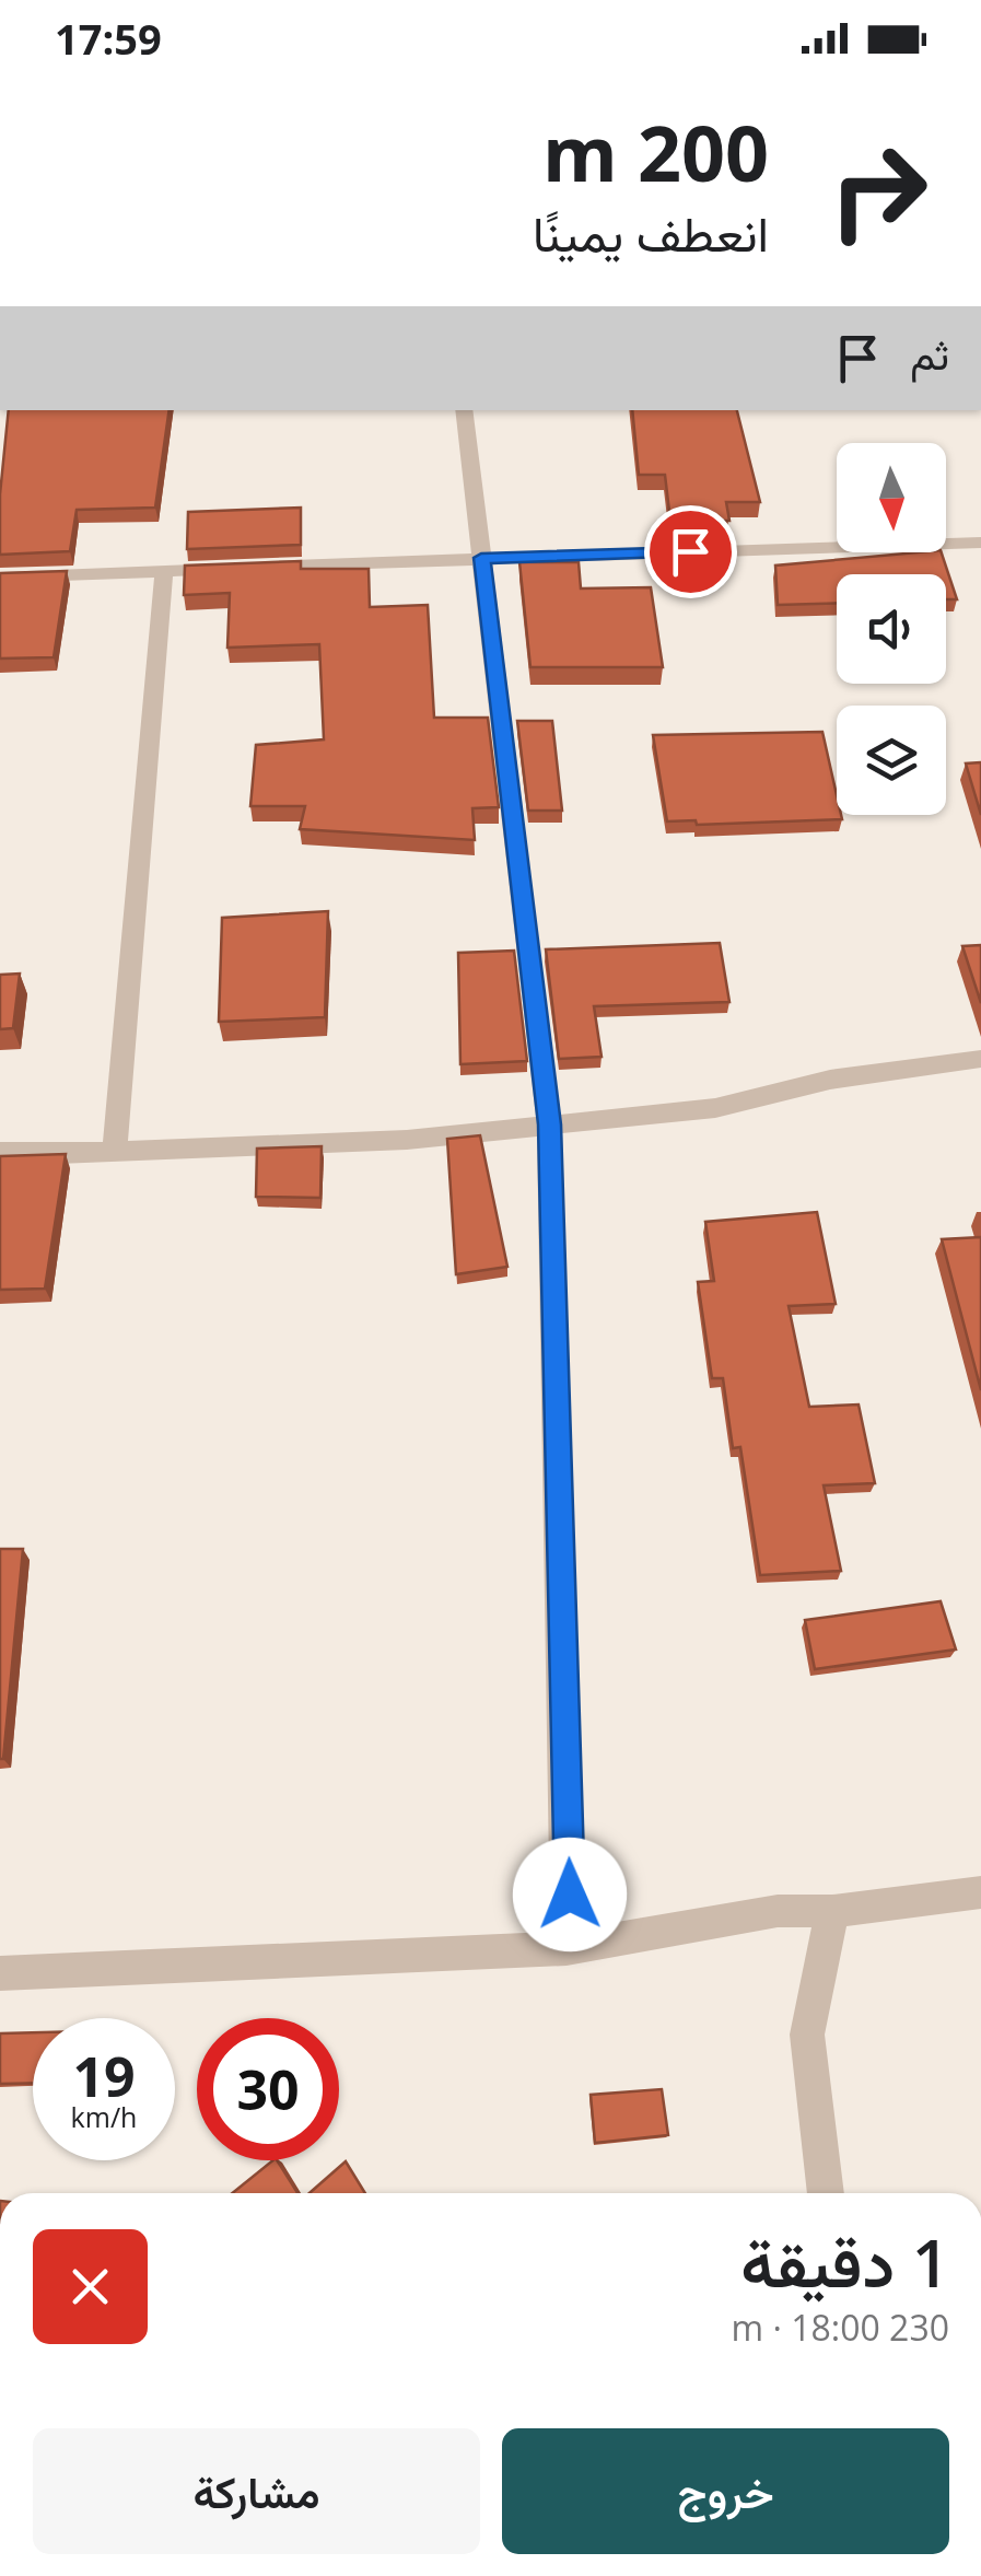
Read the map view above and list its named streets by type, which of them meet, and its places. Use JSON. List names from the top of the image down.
{
  "north": "bottom",
  "page": {
    "status": "17:59",
    "turn": ["200 m", "انعطف يمينًا"],
    "then": "ثم",
    "speed": "19 km/h",
    "limit": "30",
    "heading": ["1 دقيقة", "230 m · 18:00"],
    "buttons": ["خروج", "مشاركة"]
  }
}
